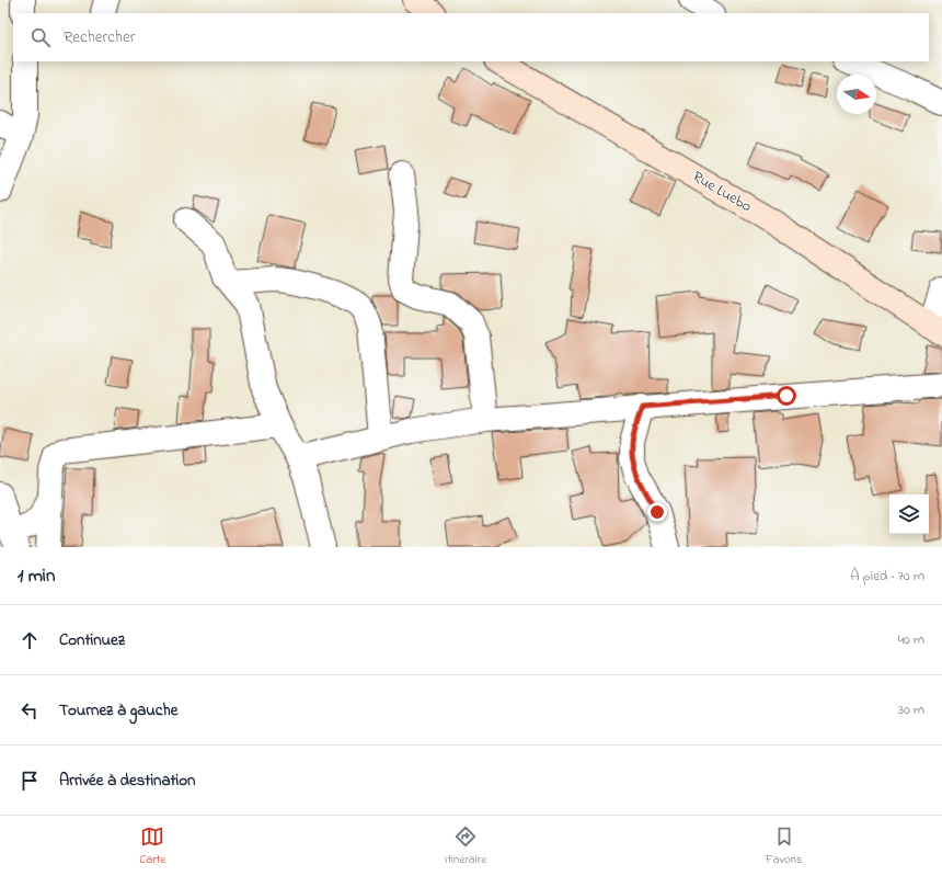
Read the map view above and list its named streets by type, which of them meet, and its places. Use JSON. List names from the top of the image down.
{
  "streets": {
    "street": ["Rue Luebo"]
  },
  "north": "right",
  "page": {
    "search": "Rechercher",
    "heading": ["1 min", "À pied · 70 m"],
    "list": [
      ["Continuez", "40 m"],
      ["Tournez à gauche", "30 m"],
      "Arrivée à destination"
    ],
    "nav": ["Carte", "Itinéraire", "Favoris"]
  }
}
